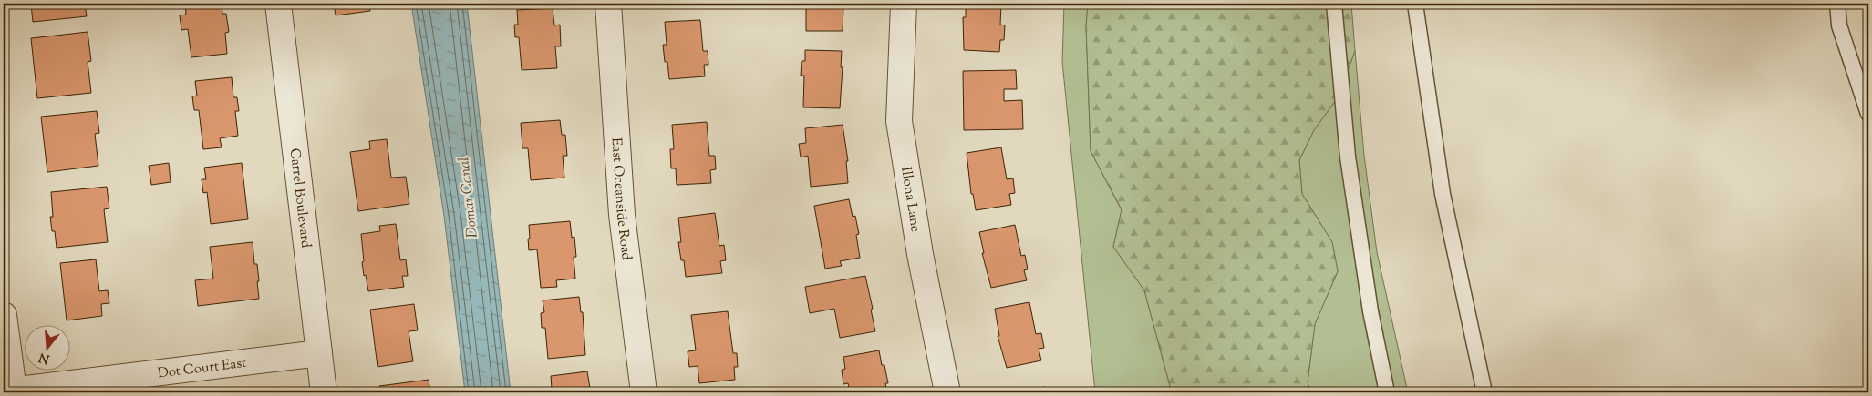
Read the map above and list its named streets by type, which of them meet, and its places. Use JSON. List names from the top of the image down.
{
  "streets": {
    "street": [
      "Carrel Boulevard",
      "East Oceanside Road",
      "Illona Lane",
      "Dot Court East"
    ]
  },
  "crossings": [
    ["Carrel Boulevard", "Dot Court East"]
  ],
  "water": ["Domar Canal"],
  "north": "bottom"
}
